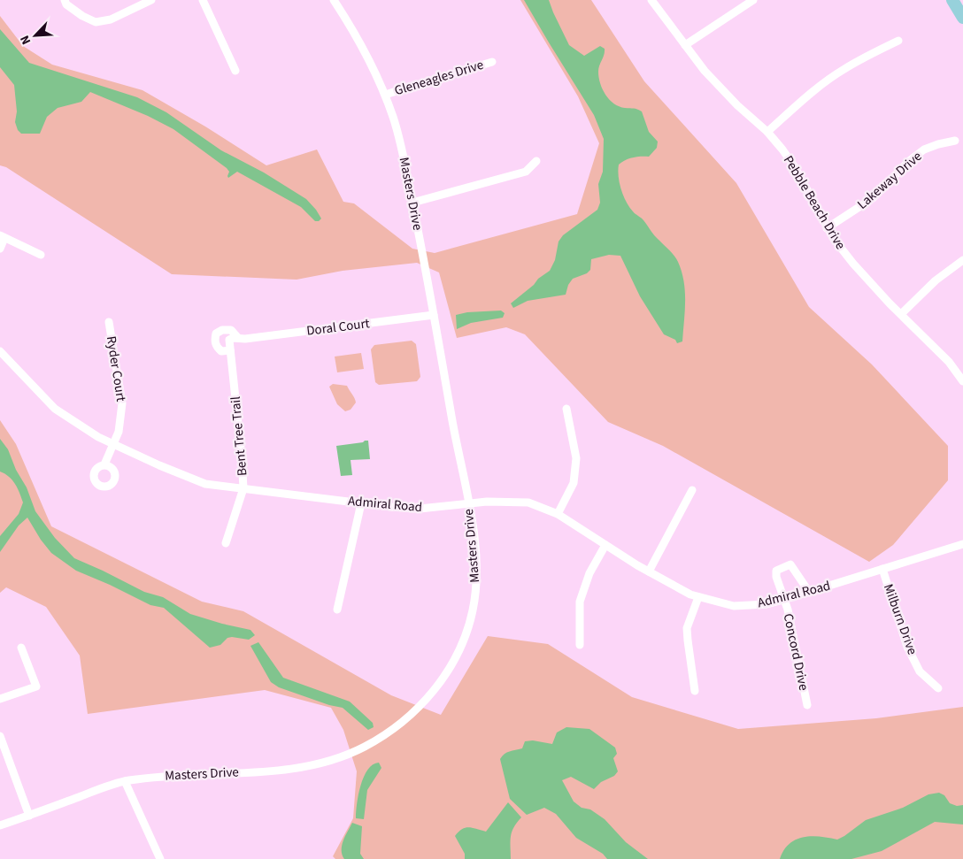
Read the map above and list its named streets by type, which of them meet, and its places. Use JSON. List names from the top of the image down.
{
  "streets": {
    "street": [
      "Gleneagles Drive",
      "Lakeway Drive",
      "Masters Drive",
      "Pebble Beach Drive",
      "Doral Court",
      "Ryder Court",
      "Bent Tree Trail",
      "Admiral Road",
      "Milburn Drive",
      "Concord Drive"
    ]
  },
  "crossings": [
    ["Gleneagles Drive", "Masters Drive"],
    ["Lakeway Drive", "Pebble Beach Drive"],
    ["Masters Drive", "Doral Court"],
    ["Masters Drive", "Admiral Road"],
    ["Ryder Court", "Admiral Road"],
    ["Bent Tree Trail", "Admiral Road"],
    ["Admiral Road", "Milburn Drive"],
    ["Admiral Road", "Concord Drive"]
  ],
  "north": "bottom left"
}
